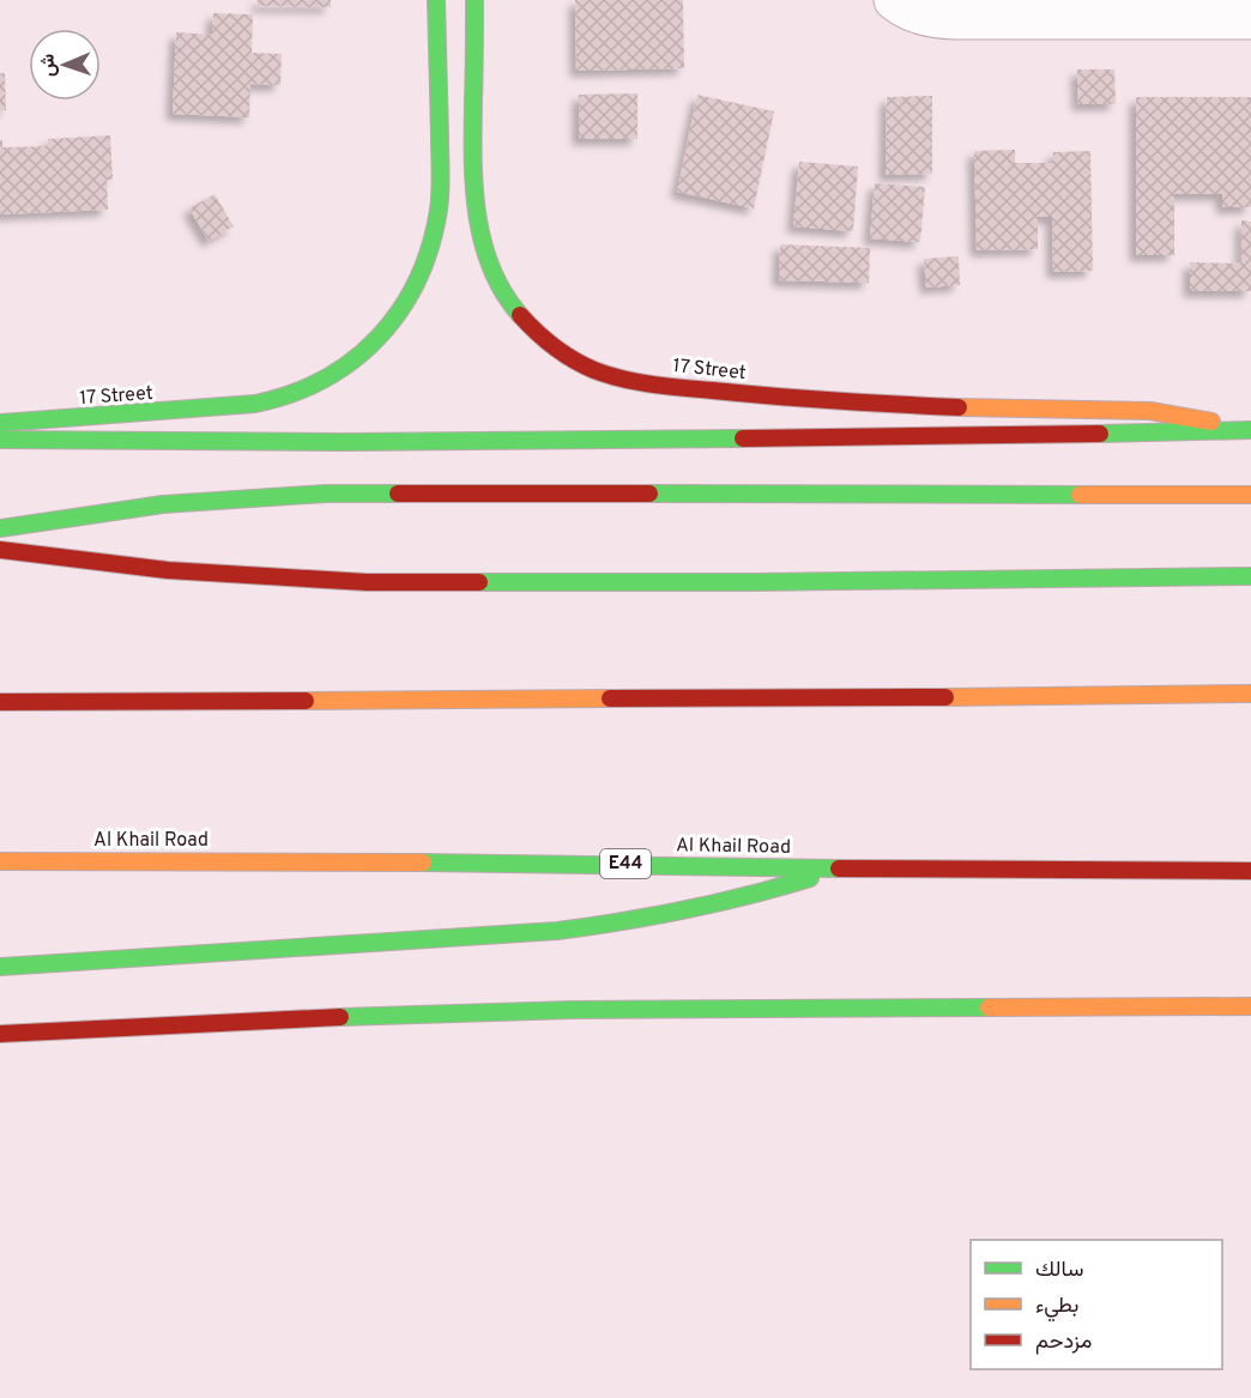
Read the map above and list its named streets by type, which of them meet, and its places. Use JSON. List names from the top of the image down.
{
  "streets": {
    "main road": ["17 Street", "Al Khail Road", "E44"]
  },
  "legend": ["سالك", "بطيء", "مزدحم"],
  "north": "left"
}
